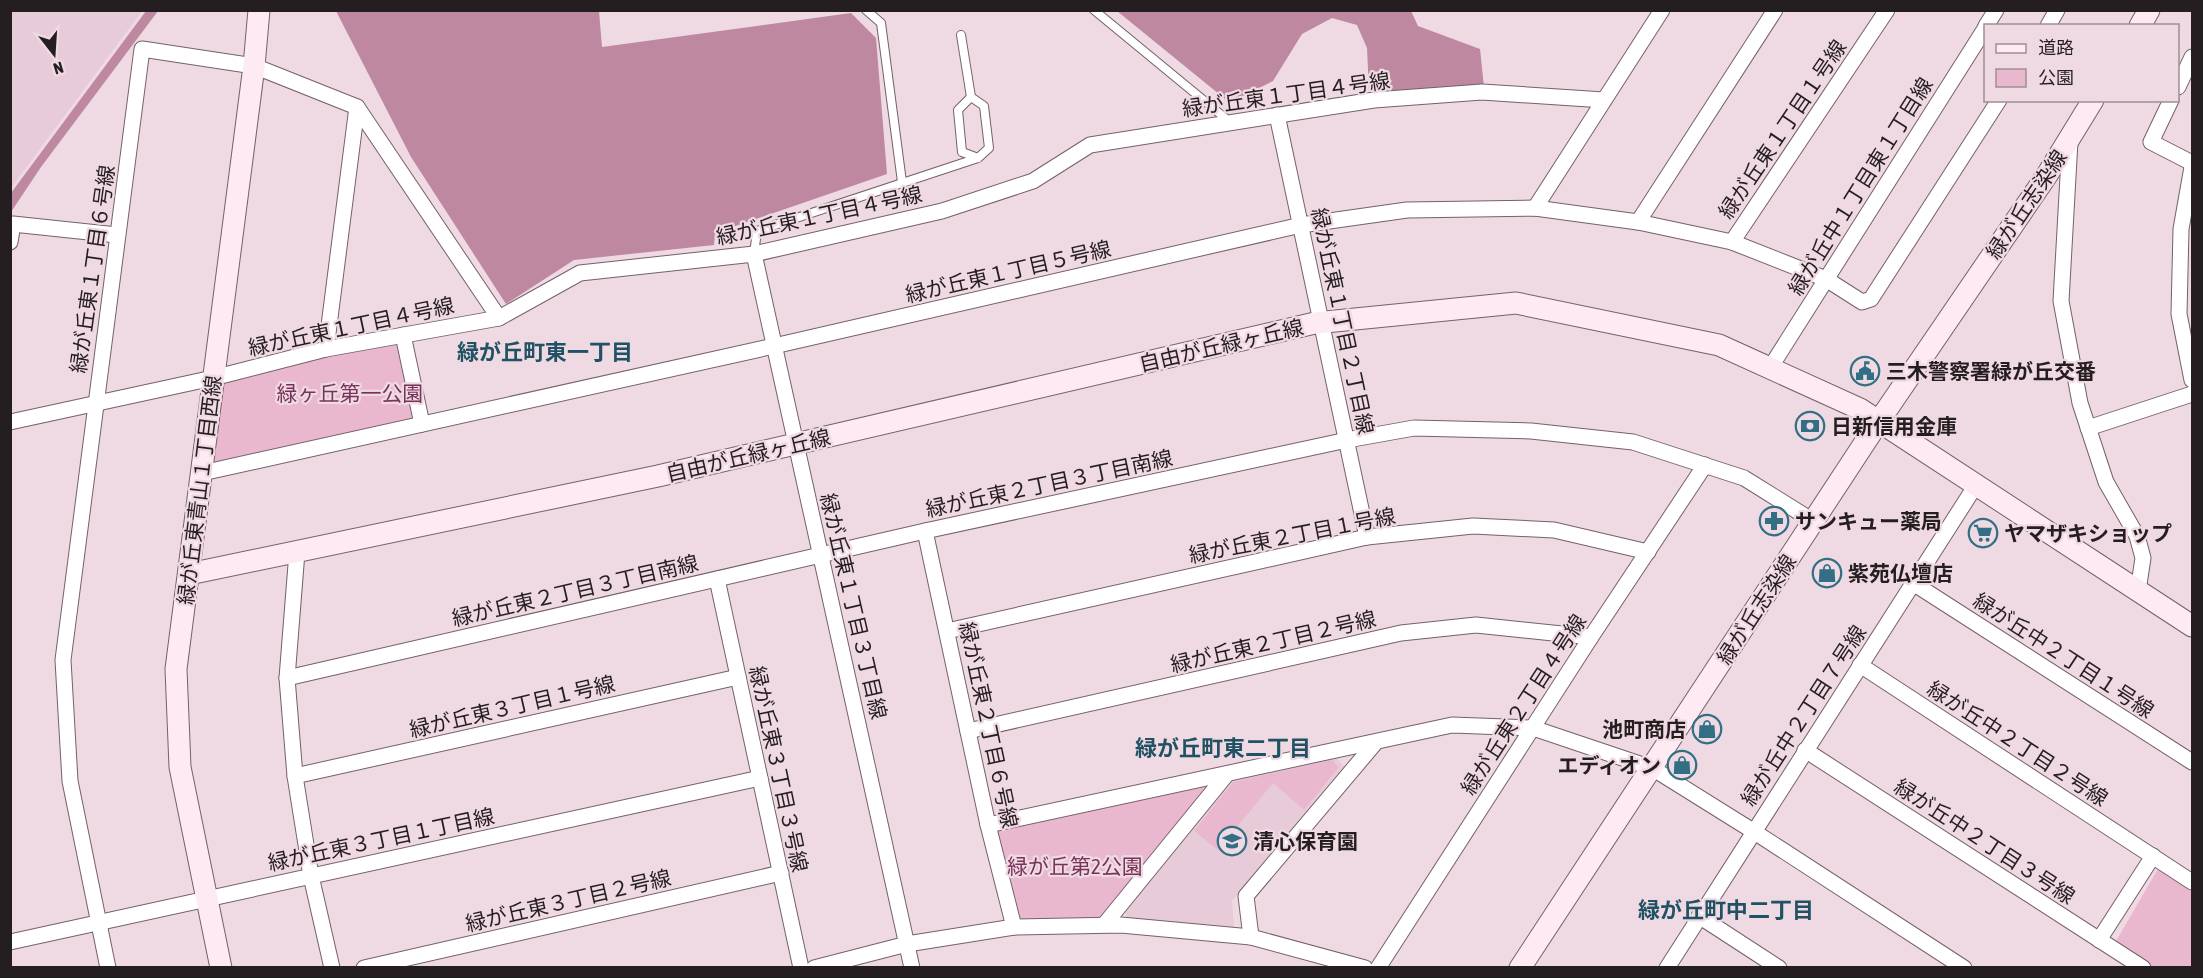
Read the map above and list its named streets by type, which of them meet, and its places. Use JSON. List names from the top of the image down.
{
  "streets": {
    "street": [
      "緑が丘東１丁目４号線",
      "緑が丘東１丁目１号線",
      "緑が丘中１丁目東１丁目線",
      "緑が丘志染線",
      "緑が丘東１丁目６号線",
      "緑が丘東１丁目５号線",
      "緑が丘東１丁目２丁目線",
      "自由が丘緑ヶ丘線",
      "緑が丘東２丁目３丁目南線",
      "緑が丘東青山１丁目西線",
      "緑が丘東２丁目１号線",
      "緑が丘東１丁目３丁目線",
      "緑が丘東２丁目２号線",
      "緑が丘中２丁目１号線",
      "緑が丘東２丁目４号線",
      "緑が丘東３丁目１号線",
      "緑が丘中２丁目７号線",
      "緑が丘東２丁目６号線",
      "緑が丘中２丁目２号線",
      "緑が丘東３丁目３号線",
      "緑が丘東３丁目１丁目線",
      "緑が丘中２丁目３号線",
      "緑が丘東３丁目２号線"
    ]
  },
  "crossings": [
    ["緑が丘東１丁目４号線", "緑が丘東１丁目６号線"],
    ["緑が丘東１丁目４号線", "緑が丘東１丁目２丁目線"],
    ["緑が丘東１丁目４号線", "緑が丘東青山１丁目西線"],
    ["緑が丘東１丁目４号線", "緑が丘東１丁目３丁目線"],
    ["緑が丘東１丁目１号線", "緑が丘東１丁目５号線"],
    ["緑が丘中１丁目東１丁目線", "緑が丘東１丁目５号線"],
    ["緑が丘中１丁目東１丁目線", "自由が丘緑ヶ丘線"],
    ["緑が丘志染線", "自由が丘緑ヶ丘線"],
    ["緑が丘志染線", "緑が丘東２丁目３丁目南線"],
    ["緑が丘東１丁目６号線", "緑が丘東青山１丁目西線"],
    ["緑が丘東１丁目６号線", "緑が丘東３丁目１丁目線"],
    ["緑が丘東１丁目５号線", "緑が丘東１丁目２丁目線"],
    ["緑が丘東１丁目５号線", "緑が丘東青山１丁目西線"],
    ["緑が丘東１丁目５号線", "緑が丘東１丁目３丁目線"],
    ["緑が丘東１丁目２丁目線", "自由が丘緑ヶ丘線"],
    ["緑が丘東１丁目２丁目線", "緑が丘東２丁目３丁目南線"],
    ["緑が丘東１丁目２丁目線", "緑が丘東２丁目１号線"],
    ["自由が丘緑ヶ丘線", "緑が丘東青山１丁目西線"],
    ["自由が丘緑ヶ丘線", "緑が丘東１丁目３丁目線"],
    ["自由が丘緑ヶ丘線", "緑が丘中２丁目７号線"],
    ["緑が丘東２丁目３丁目南線", "緑が丘東１丁目３丁目線"],
    ["緑が丘東２丁目３丁目南線", "緑が丘東２丁目４号線"],
    ["緑が丘東２丁目３丁目南線", "緑が丘東２丁目６号線"],
    ["緑が丘東２丁目３丁目南線", "緑が丘東３丁目３号線"],
    ["緑が丘東青山１丁目西線", "緑が丘東３丁目１丁目線"],
    ["緑が丘東２丁目１号線", "緑が丘東２丁目４号線"],
    ["緑が丘東２丁目１号線", "緑が丘東２丁目６号線"],
    ["緑が丘東２丁目２号線", "緑が丘東２丁目４号線"],
    ["緑が丘東２丁目２号線", "緑が丘東２丁目６号線"],
    ["緑が丘中２丁目１号線", "緑が丘中２丁目７号線"],
    ["緑が丘東３丁目１号線", "緑が丘東３丁目３号線"],
    ["緑が丘中２丁目７号線", "緑が丘中２丁目２号線"],
    ["緑が丘中２丁目７号線", "緑が丘中２丁目３号線"],
    ["緑が丘東３丁目３号線", "緑が丘東３丁目１丁目線"],
    ["緑が丘東３丁目３号線", "緑が丘東３丁目２号線"]
  ],
  "districts": ["緑が丘町東一丁目", "緑が丘町東二丁目", "緑が丘町中二丁目"],
  "parks": ["緑ヶ丘第一公園", "緑が丘第2公園"],
  "places": {
    "public building": ["三木警察署緑が丘交番"],
    "bank": ["日新信用金庫"],
    "pharmacy": ["サンキュー薬局"],
    "supermarket": ["ヤマザキショップ"],
    "shop": ["紫苑仏壇店", "池町商店", "エディオン"],
    "school or university": ["清心保育園"]
  },
  "legend": ["道路", "公園"],
  "north": "bottom"
}
